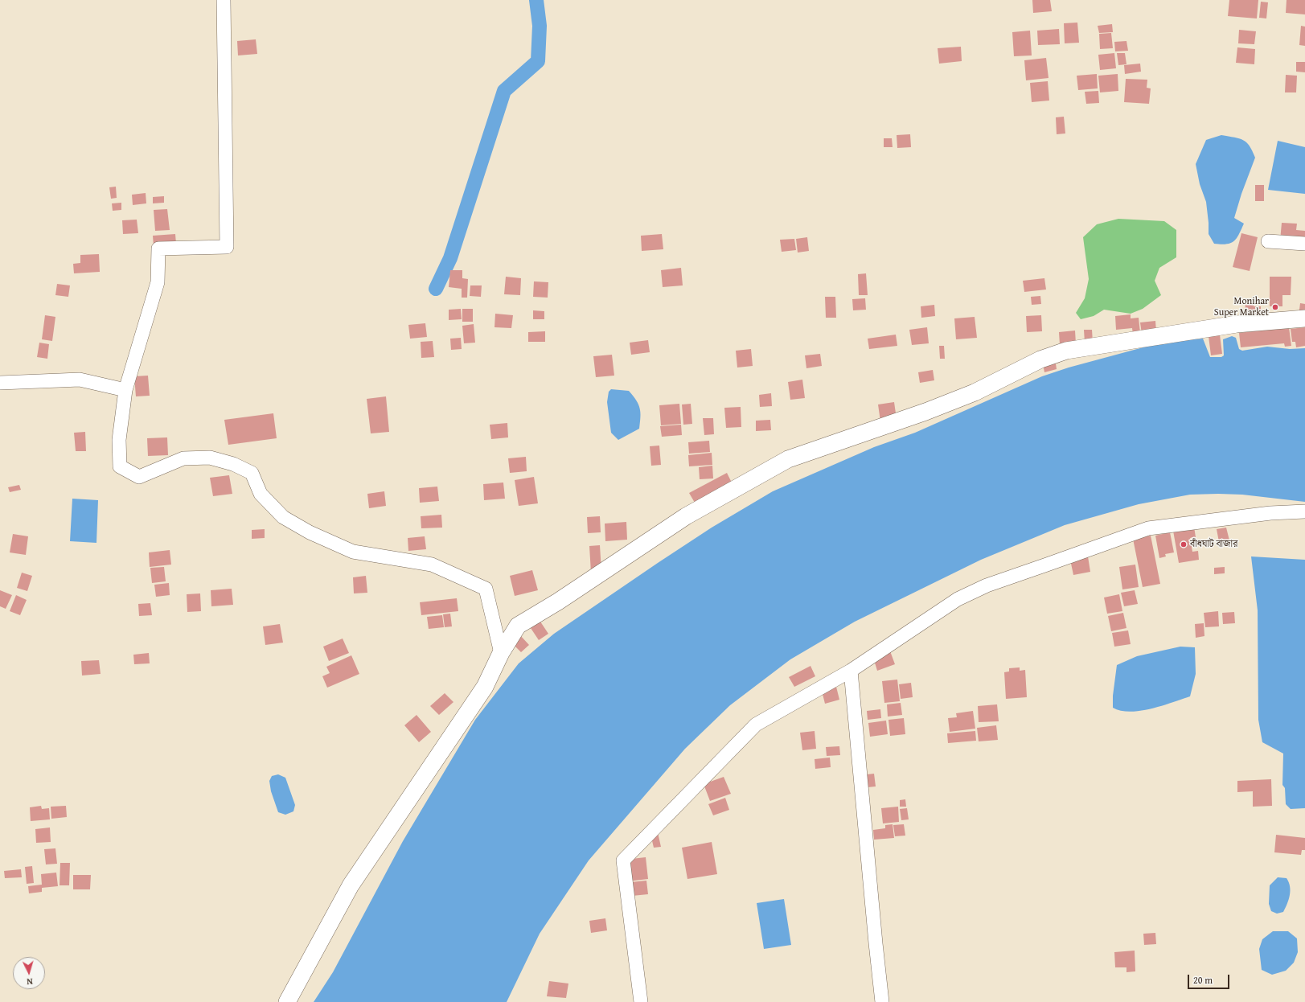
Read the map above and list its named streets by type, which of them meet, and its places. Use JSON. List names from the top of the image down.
{
  "places": ["Monihar Super Market", "বাঁধঘাট বাজার"],
  "scale_bar": "20 m",
  "north": "bottom"
}
